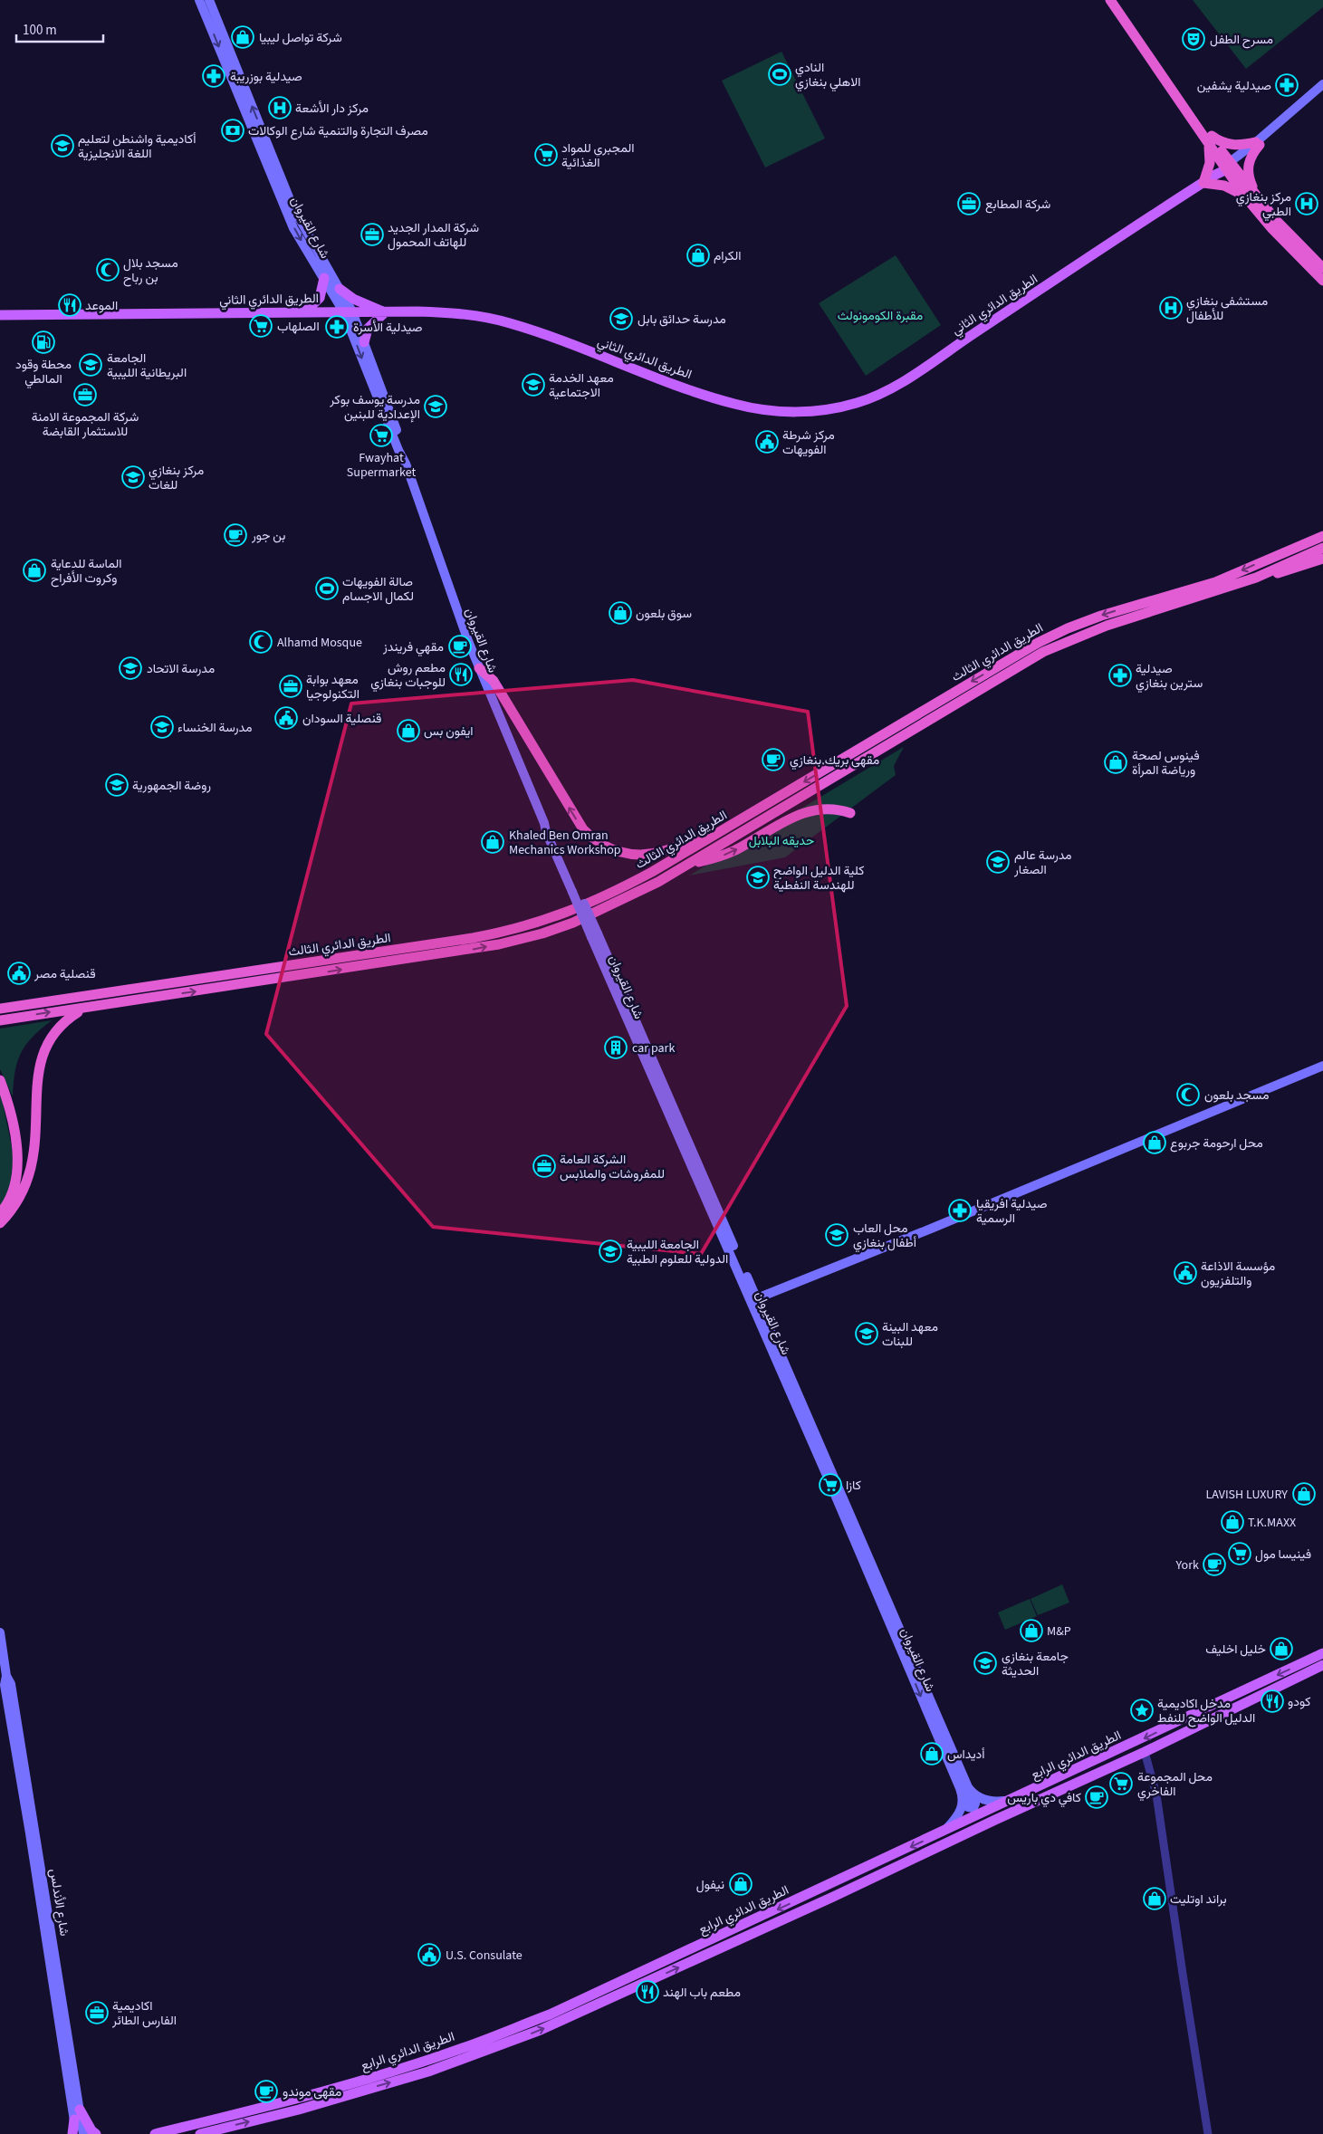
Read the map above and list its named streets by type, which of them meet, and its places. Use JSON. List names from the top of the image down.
{
  "streets": {
    "highway": ["الطريق الدائري الثالث"],
    "main road": [
      "شارع القيروان",
      "الطريق الدائري الثاني",
      "الطريق الدائري الرابع",
      "شارع الأندلس"
    ]
  },
  "crossings": [
    ["شارع القيروان", "الطريق الدائري الثاني"],
    ["شارع القيروان", "الطريق الدائري الرابع"]
  ],
  "parks": ["مقبرة الكومونولث", "حديقه البلابل"],
  "places": {
    "shop": [
      "شركة تواصل ليبيا",
      "الكرام",
      "الماسة للدعاية وكروت الأفراح",
      "سوق بلعون",
      "ايفون بس",
      "فينوس لصحة ورياضة المرأة",
      "Khaled Ben Omran Mechanics Workshop",
      "محل ارحومة جربوع",
      "LAVISH LUXURY",
      "T.K.MAXX",
      "M&P",
      "خليل اخليف",
      "أديداس",
      "نيفول",
      "براند اوتليت"
    ],
    "theatre": ["مسرح الطفل"],
    "sports": ["النادي الاهلي بنغازي", "صالة الفويهات لكمال الاجسام"],
    "pharmacy": [
      "صيدلية بوزريبة",
      "صيدلية يشفين",
      "صيدلية الأسرة",
      "صيدلية سترين بنغازي",
      "صيدلية افريقيا الرسمية"
    ],
    "hospital": ["مركز دار الأشعة", "مركز بنغازي الطبي", "مستشفى بنغازي للأطفال"],
    "bank": ["مصرف التجارة والتنمية شارع الوكالات"],
    "school or university": [
      "أكاديمية واشنطن لتعليم اللغة الانجليزية",
      "مدرسة حدائق بابل",
      "الجامعة البريطانية الليبية",
      "معهد الخدمة الاجتماعية",
      "مدرسة يوسف بوكر الإعدادية للبنين",
      "مركز بنغازي للغات",
      "مدرسة الاتحاد",
      "مدرسة الخنساء",
      "روضة الجمهورية",
      "مدرسة عالم الصغار",
      "كلية الدليل الواضح للهندسة النفطية",
      "محل العاب أطفال بنغازي",
      "الجامعة الليبية الدولية للعلوم الطبية",
      "معهد البينة للبنات",
      "جامعة بنغازي الحديثة"
    ],
    "supermarket": [
      "المجبري للمواد الغذائية",
      "الصلهاب",
      "Fwayhat Supermarket",
      "كازا",
      "فينيسا مول",
      "محل المجموعة الفاخري"
    ],
    "office": [
      "شركة المطابع",
      "شركة المدار الجديد للهاتف المحمول",
      "شركة المجموعة الامنة للاستثمار القابضة",
      "معهد بوابة التكنولوجيا",
      "الشركة العامة للمفروشات والملابس",
      "اكاديمية الفارس الطائر"
    ],
    "mosque": ["مسجد بلال بن رباح", "Alhamd Mosque", "مسجد بلعون"],
    "restaurant": [
      "الموعد",
      "مطعم روش للوجبات بنغازي",
      "كودو",
      "مطعم باب الهند"
    ],
    "fuel station": ["محطة وقود المالطي"],
    "public building": [
      "مركز شرطة الفويهات",
      "قنصلية السودان",
      "قنصلية مصر",
      "مؤسسة الاذاعة والتلفزيون",
      "U.S. Consulate"
    ],
    "cafe": [
      "بن جور",
      "مقهي فريندز",
      "مقهى بريك.بنغازي",
      "York",
      "كافي دي باريس",
      "مقهى موندو"
    ],
    "building": ["car park"],
    "place": ["مدخل اكاديمية الدليل الواضح للنفط"]
  },
  "scale_bar": "100 m"
}
